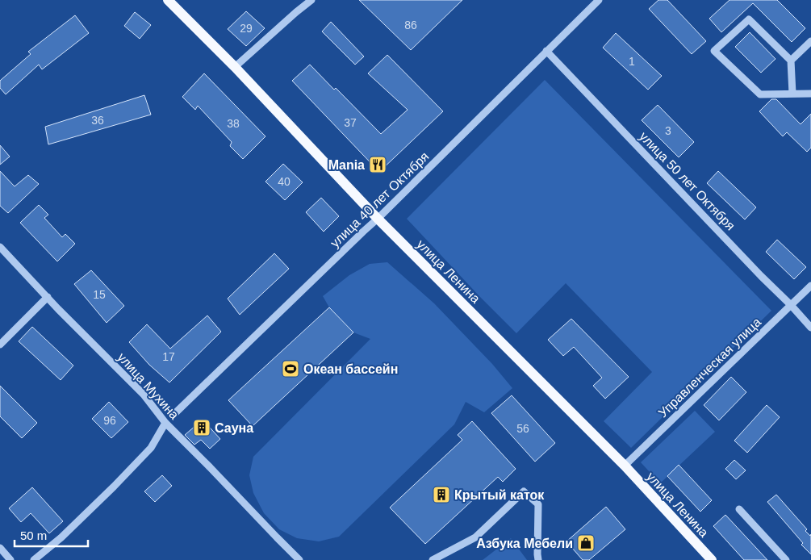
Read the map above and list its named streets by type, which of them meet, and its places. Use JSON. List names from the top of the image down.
{
  "streets": {
    "main road": ["улица Ленина"],
    "street": [
      "улица 50 лет Октября",
      "улица 40 лет Октября",
      "Управленческая улица",
      "улица Мухина"
    ]
  },
  "crossings": [
    ["улица 50 лет Октября", "улица 40 лет Октября"],
    ["улица 50 лет Октября", "Управленческая улица"],
    ["улица 40 лет Октября", "улица Ленина"],
    ["улица Ленина", "Управленческая улица"]
  ],
  "places": {
    "restaurant": ["Mania"],
    "sports": ["Океан бассейн"],
    "building": ["Сауна", "Крытый каток"],
    "shop": ["Азбука Мебели"]
  },
  "house_numbers": [
    "86",
    "29",
    "1",
    "36",
    "37",
    "38",
    "3",
    "40",
    "15",
    "17",
    "96",
    "56"
  ],
  "scale_bar": "50 m"
}
